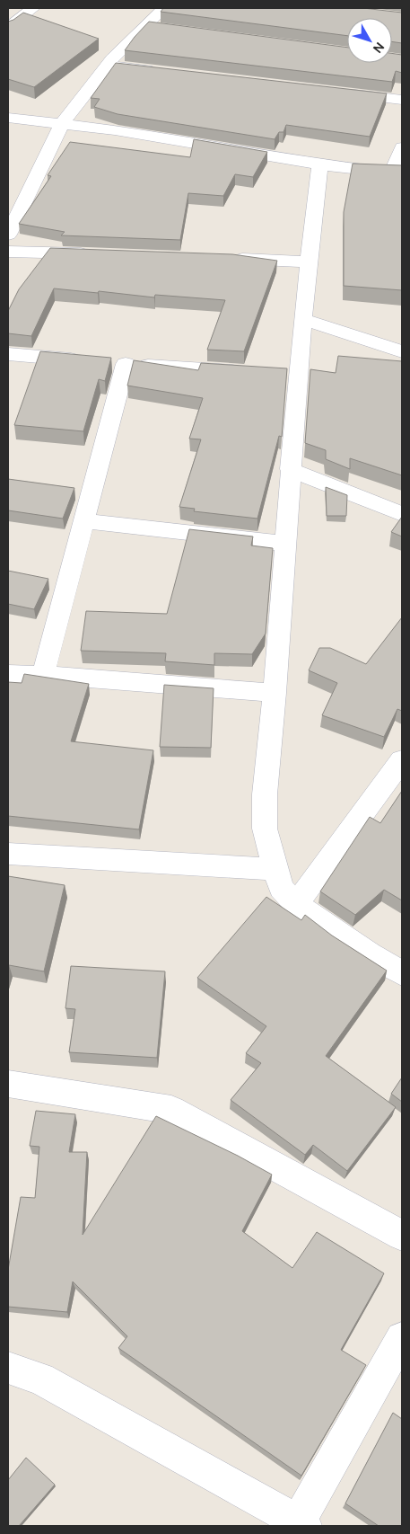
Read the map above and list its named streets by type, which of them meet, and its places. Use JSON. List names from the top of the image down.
{
  "north": "bottom right"
}
